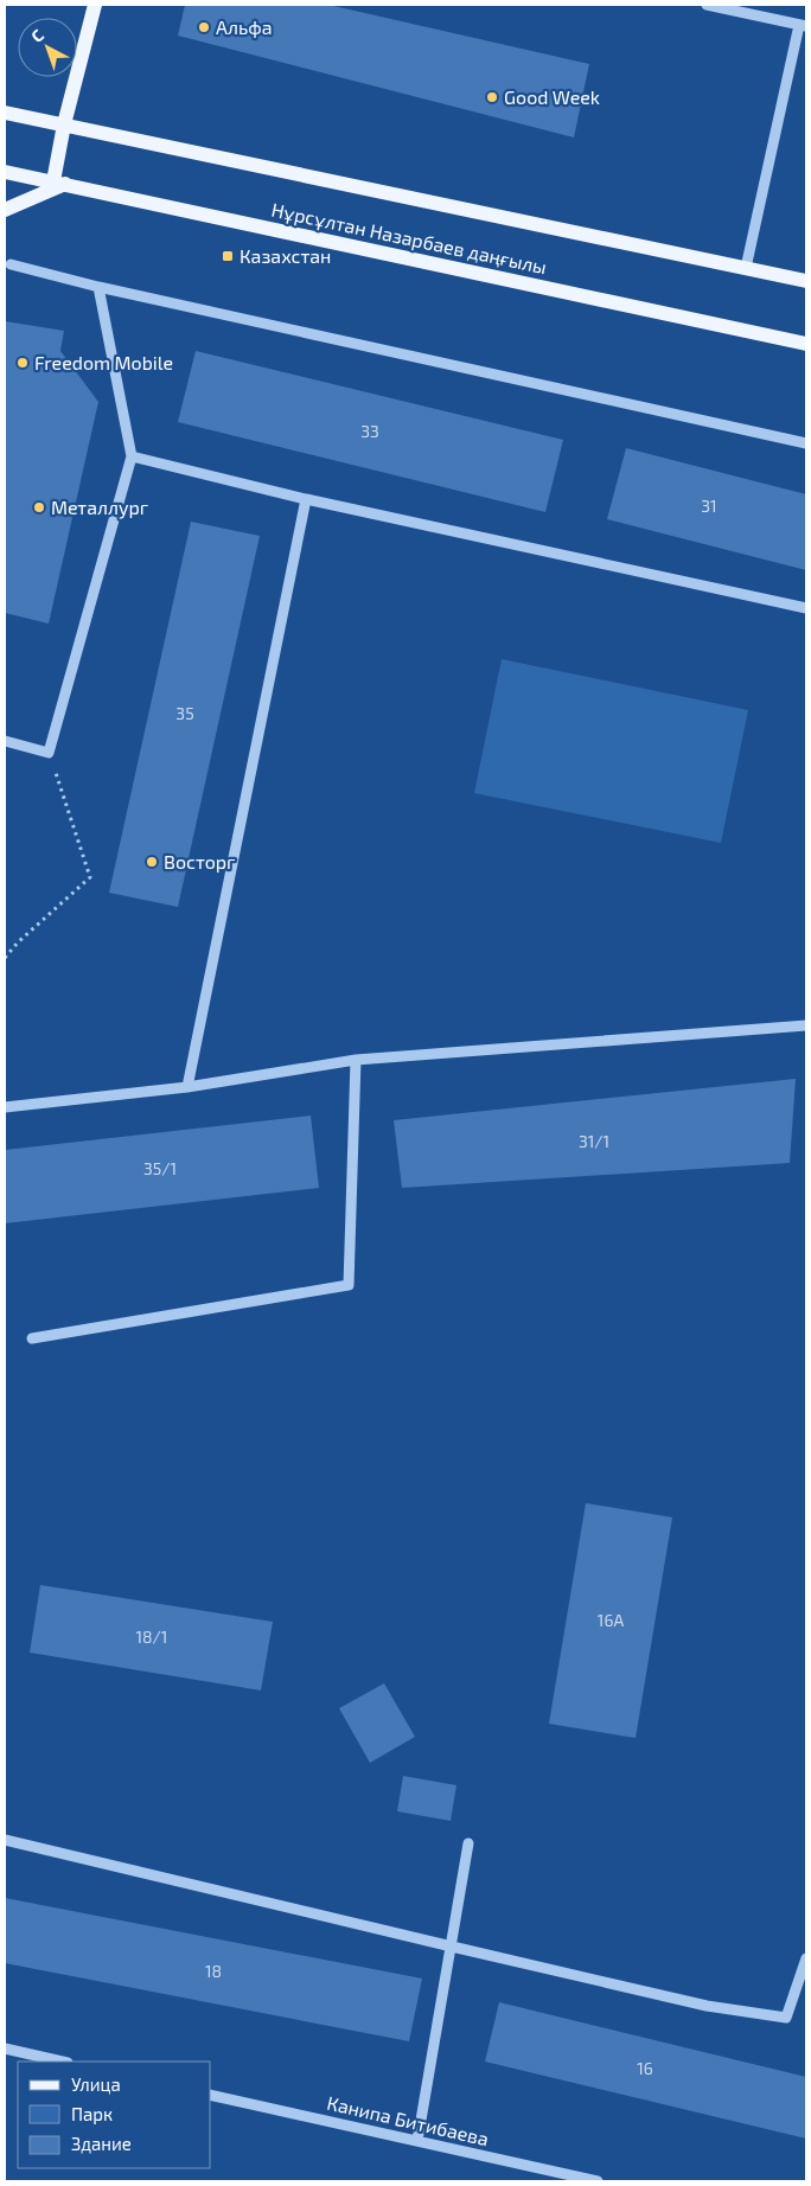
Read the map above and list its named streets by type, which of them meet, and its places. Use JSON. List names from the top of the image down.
{
  "streets": {
    "main road": ["Нұрсұлтан Назарбаев даңғылы"],
    "street": ["Канипа Битибаева"]
  },
  "places": {
    "other": [
      "Альфа",
      "Good Week",
      "Freedom Mobile",
      "Металлург",
      "Восторг"
    ],
    "transit": ["Казахстан"]
  },
  "house_numbers": [
    "33",
    "31",
    "35",
    "31/1",
    "35/1",
    "16А",
    "18/1",
    "18",
    "16"
  ],
  "legend": ["Улица", "Парк", "Здание"],
  "north": "top left"
}
